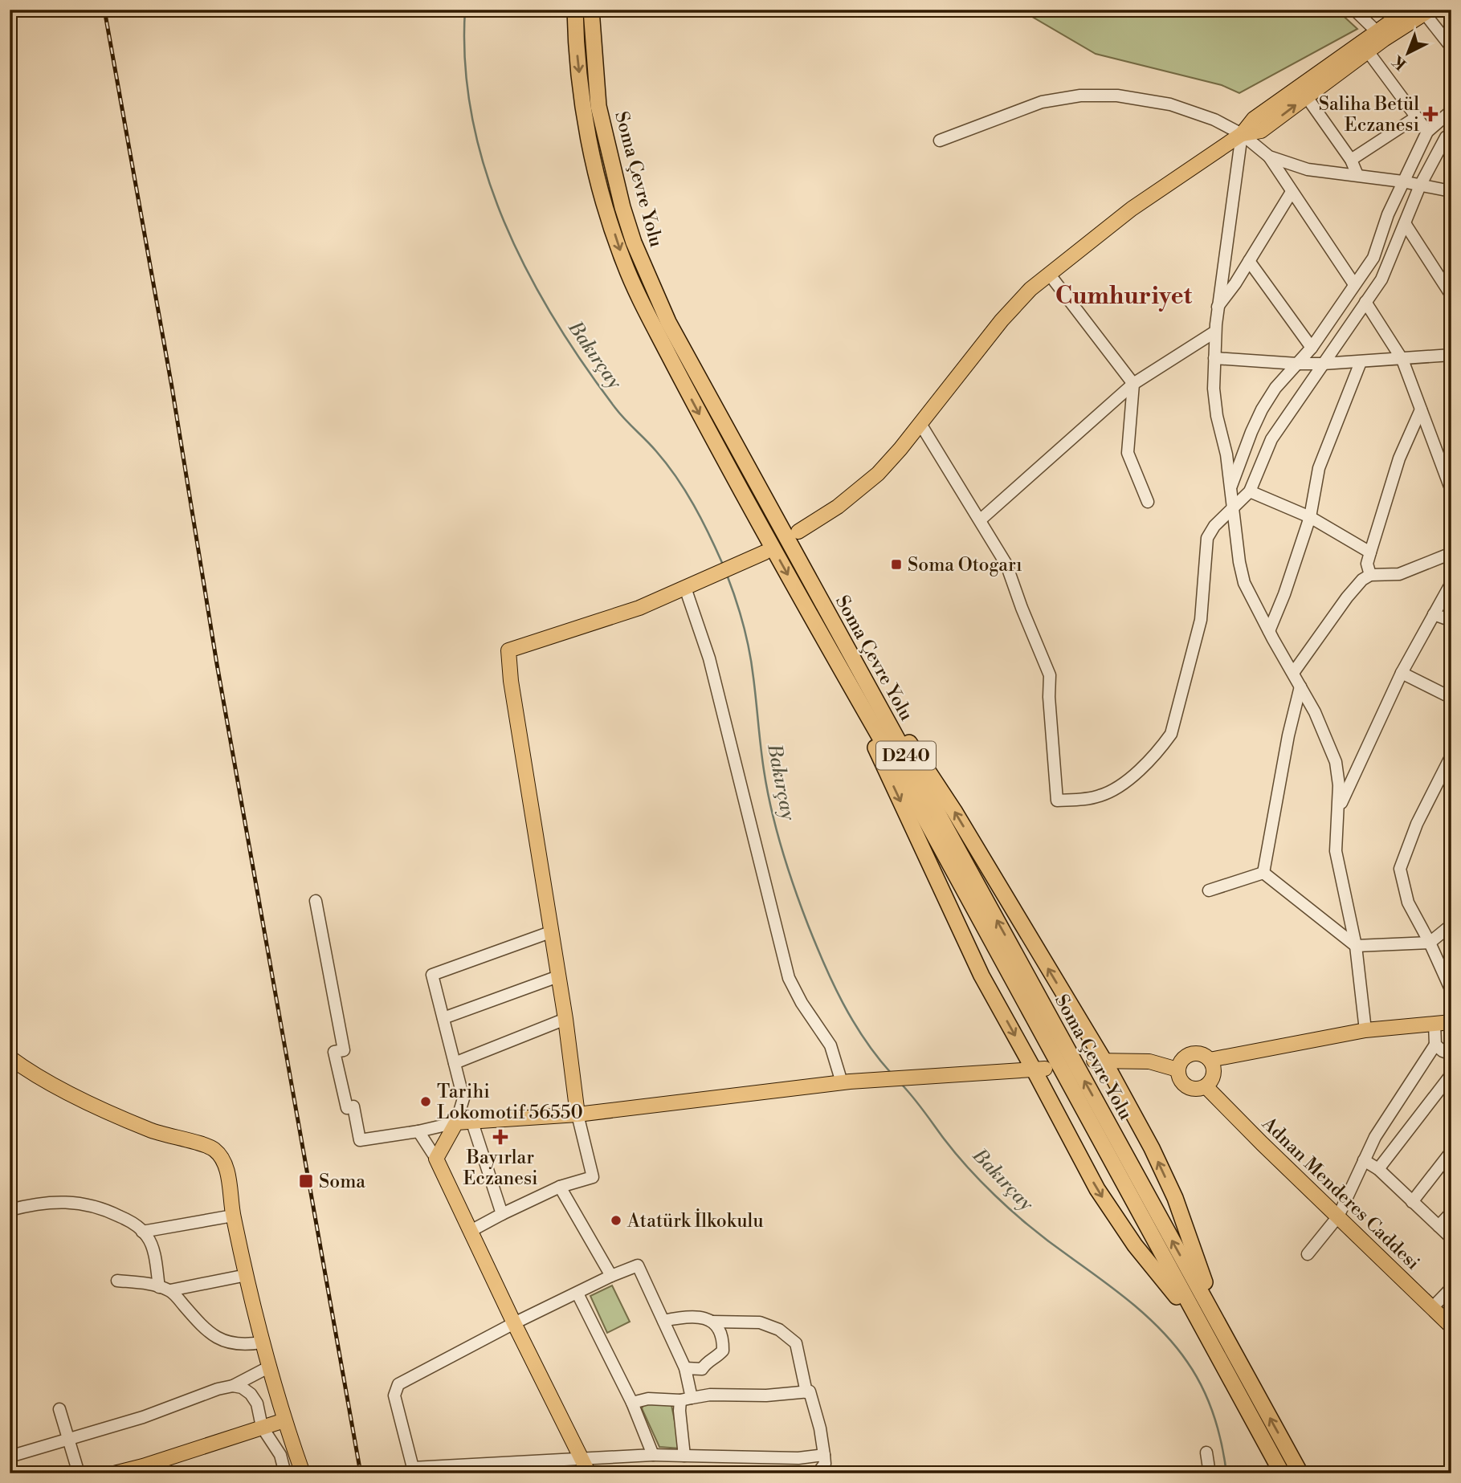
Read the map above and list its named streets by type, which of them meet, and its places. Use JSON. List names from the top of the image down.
{
  "streets": {
    "highway": ["Soma Çevre Yolu", "D240"],
    "main road": ["Adnan Menderes Caddesi"]
  },
  "districts": ["Cumhuriyet"],
  "water": ["Bakırçay"],
  "places": {
    "health": ["Saliha Betül Eczanesi", "Bayırlar Eczanesi"],
    "transit": ["Soma Otogarı", "Soma"],
    "other": ["Tarihi Lokomotif 56550", "Atatürk İlkokulu"]
  },
  "north": "bottom left"
}
